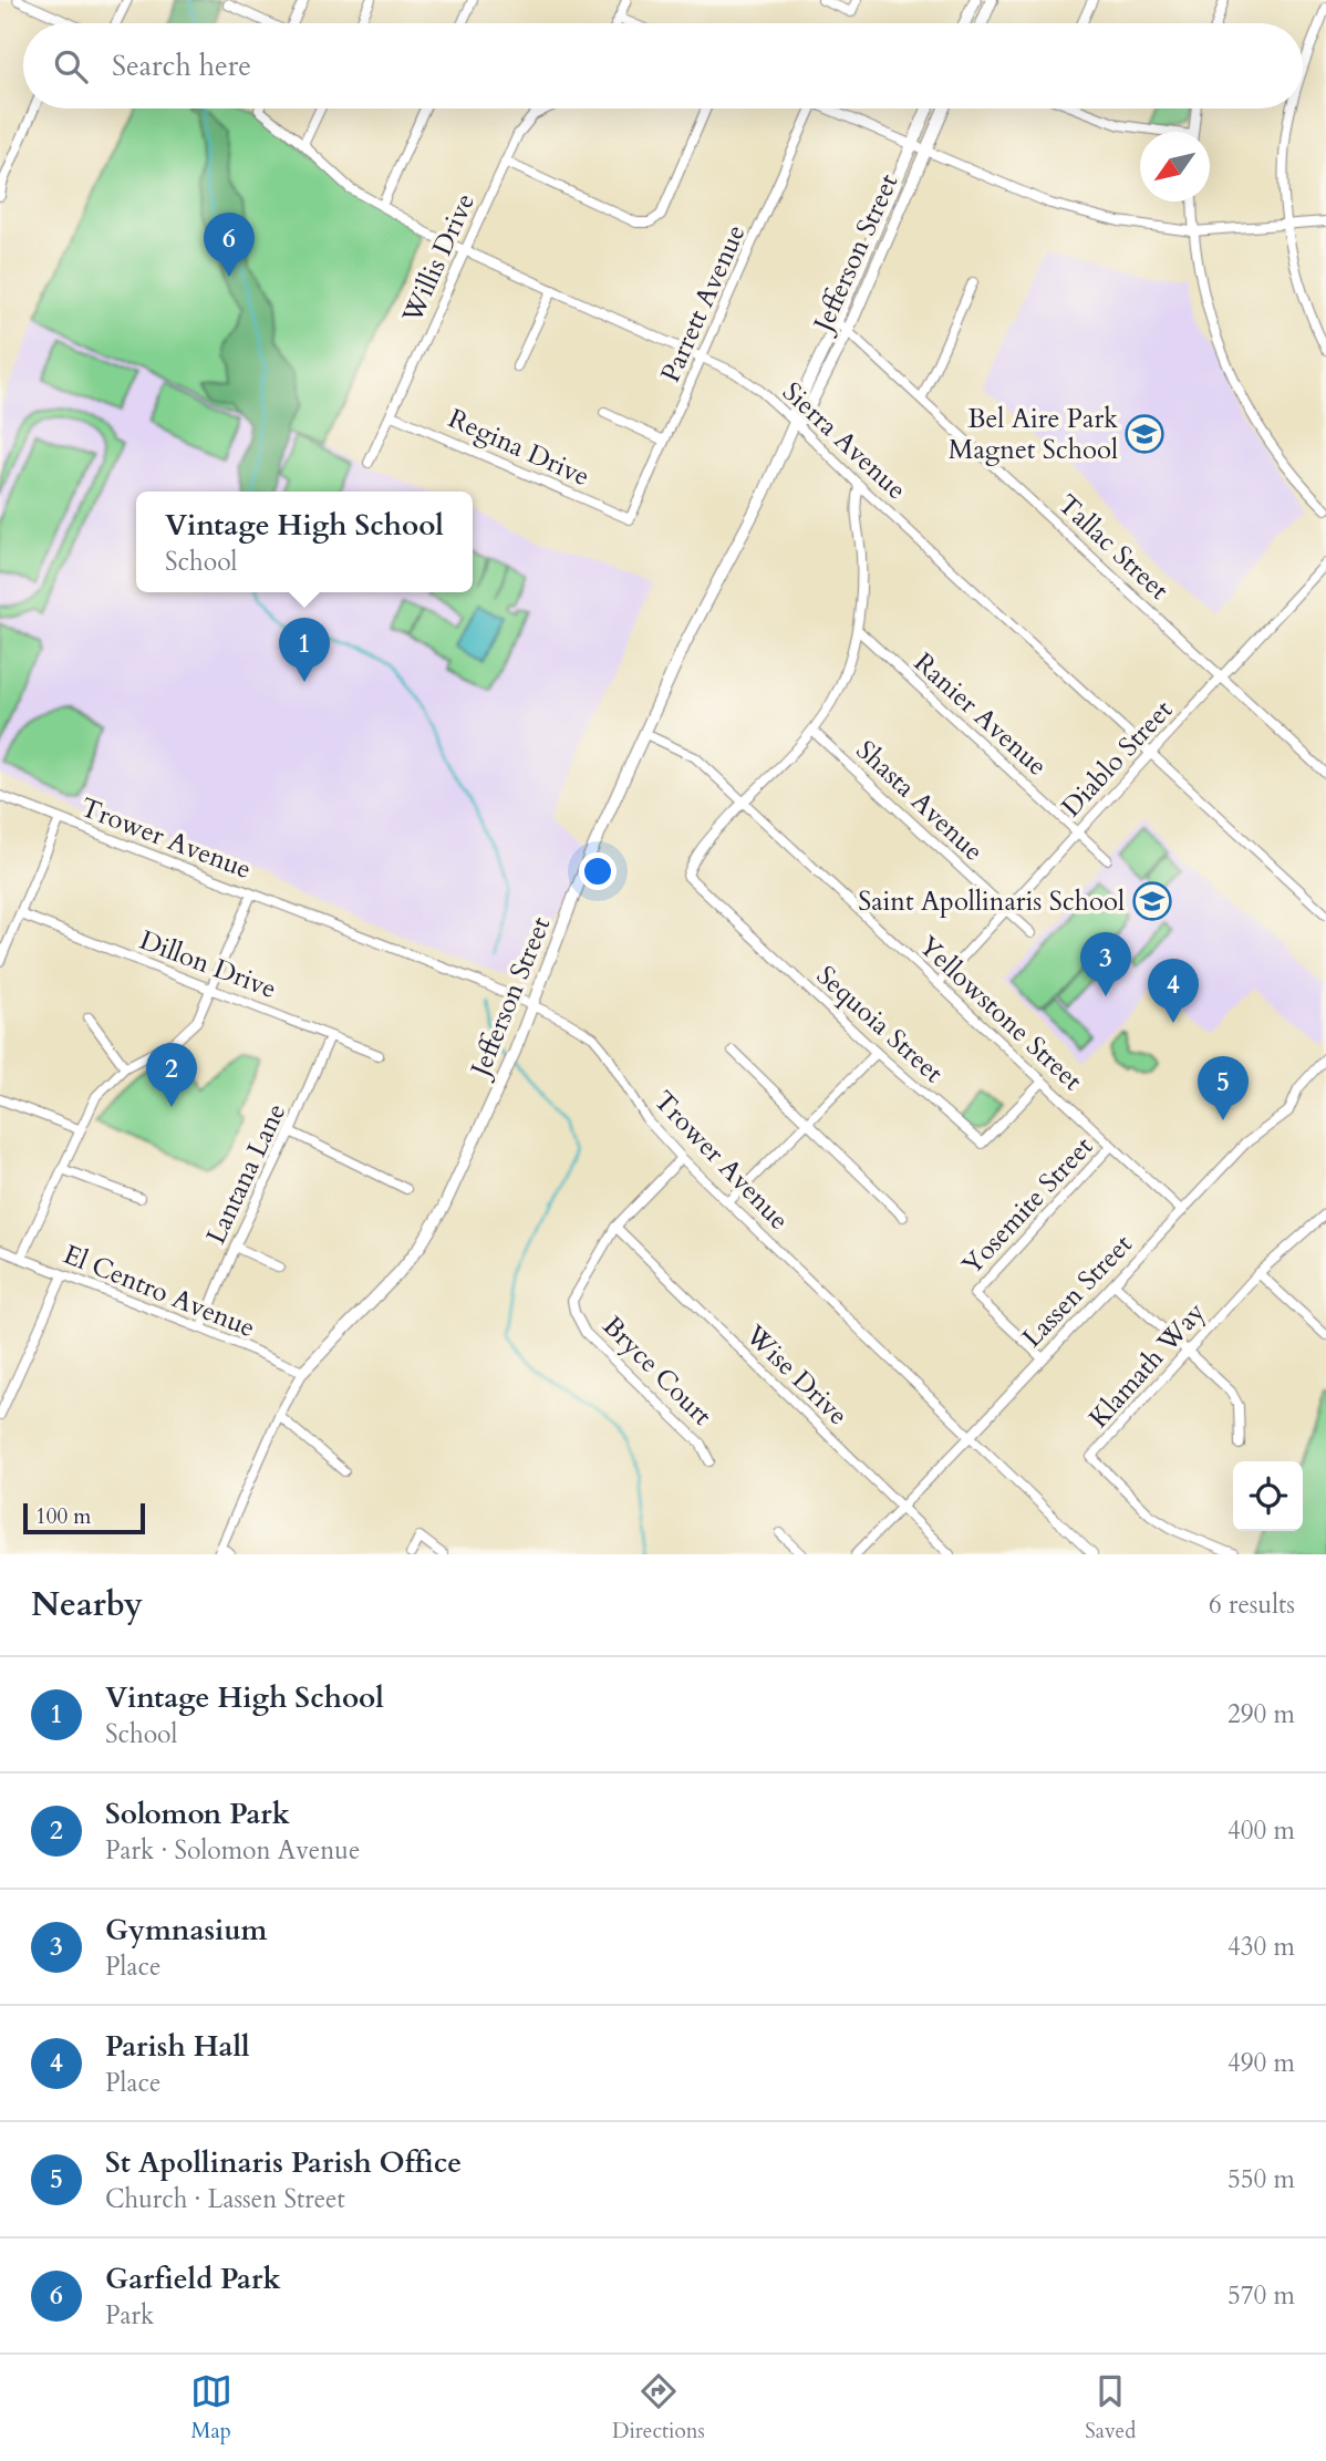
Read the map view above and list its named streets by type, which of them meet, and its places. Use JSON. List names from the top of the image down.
{
  "streets": {
    "main road": ["Jefferson Street"],
    "street": [
      "Willis Drive",
      "Parrett Avenue",
      "Sierra Avenue",
      "Regina Drive",
      "Tallac Street",
      "Ranier Avenue",
      "Diablo Street",
      "Shasta Avenue",
      "Trower Avenue",
      "Dillon Drive",
      "Yellowstone Street",
      "Sequoia Street",
      "Lantana Lane",
      "Yosemite Street",
      "El Centro Avenue",
      "Lassen Street",
      "Klamath Way",
      "Bryce Court",
      "Wise Drive"
    ]
  },
  "crossings": [
    ["Jefferson Street", "Sierra Avenue"],
    ["Jefferson Street", "Tallac Street"],
    ["Jefferson Street", "Trower Avenue"],
    ["Jefferson Street", "Yellowstone Street"],
    ["Jefferson Street", "El Centro Avenue"],
    ["Willis Drive", "Sierra Avenue"],
    ["Willis Drive", "Regina Drive"],
    ["Parrett Avenue", "Sierra Avenue"],
    ["Parrett Avenue", "Regina Drive"],
    ["Sierra Avenue", "Diablo Street"],
    ["Tallac Street", "Diablo Street"],
    ["Ranier Avenue", "Diablo Street"],
    ["Diablo Street", "Shasta Avenue"],
    ["Diablo Street", "Yellowstone Street"],
    ["Trower Avenue", "Lassen Street"],
    ["Dillon Drive", "Lantana Lane"],
    ["Yellowstone Street", "Sequoia Street"],
    ["Yellowstone Street", "Yosemite Street"],
    ["Yellowstone Street", "Lassen Street"],
    ["Lantana Lane", "El Centro Avenue"],
    ["Yosemite Street", "Lassen Street"],
    ["Lassen Street", "Wise Drive"],
    ["Bryce Court", "Wise Drive"]
  ],
  "places": {
    "school or university": ["Bel Aire Park Magnet School", "Saint Apollinaris School"]
  },
  "scale_bar": "100 m",
  "north": "bottom left",
  "page": {
    "search": "Search here",
    "pins": [
      "6",
      "1",
      "3",
      "4",
      "2",
      "5"
    ],
    "popup": ["Vintage High School", "School"],
    "scale": "100 m",
    "heading": ["Nearby", "6 results"],
    "list": [
      {
        "mark": "1",
        "name": "Vintage High School",
        "note": "School",
        "value": "290 m"
      },
      {
        "mark": "2",
        "name": "Solomon Park",
        "note": "Park · Solomon Avenue",
        "value": "400 m"
      },
      {
        "mark": "3",
        "name": "Gymnasium",
        "note": "Place",
        "value": "430 m"
      },
      {
        "mark": "4",
        "name": "Parish Hall",
        "note": "Place",
        "value": "490 m"
      },
      {
        "mark": "5",
        "name": "St Apollinaris Parish Office",
        "note": "Church · Lassen Street",
        "value": "550 m"
      },
      {
        "mark": "6",
        "name": "Garfield Park",
        "note": "Park",
        "value": "570 m"
      }
    ],
    "nav": ["Map", "Directions", "Saved"]
  }
}
